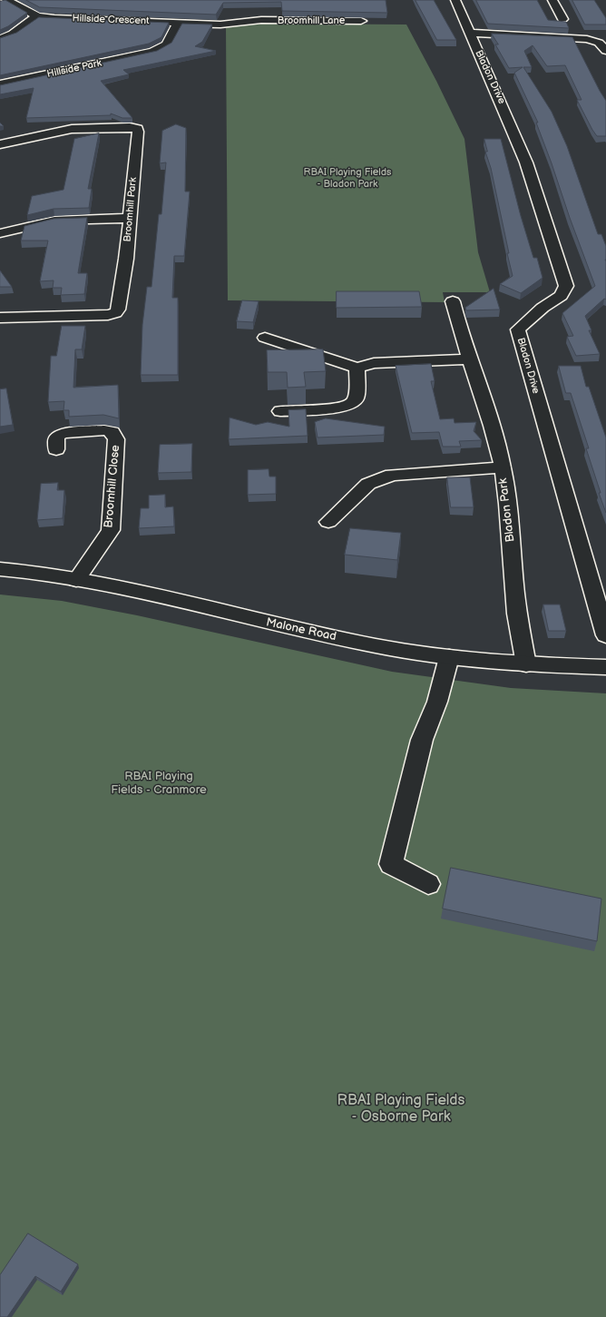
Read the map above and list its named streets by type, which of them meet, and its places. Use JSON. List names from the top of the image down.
{
  "streets": {
    "street": [
      "Hillside Crescent",
      "Broomhill Lane",
      "Hillside Park",
      "Bladon Drive",
      "Broomhill Park",
      "Broomhill Close",
      "Bladon Park",
      "Malone Road"
    ]
  },
  "crossings": [
    ["Hillside Crescent", "Broomhill Lane"],
    ["Hillside Crescent", "Hillside Park"],
    ["Broomhill Close", "Malone Road"],
    ["Bladon Park", "Malone Road"]
  ],
  "parks": ["RBAI Playing Fields - Bladon Park", "RBAI Playing Fields - Cranmore", "RBAI Playing Fields - Osborne Park"]
}
